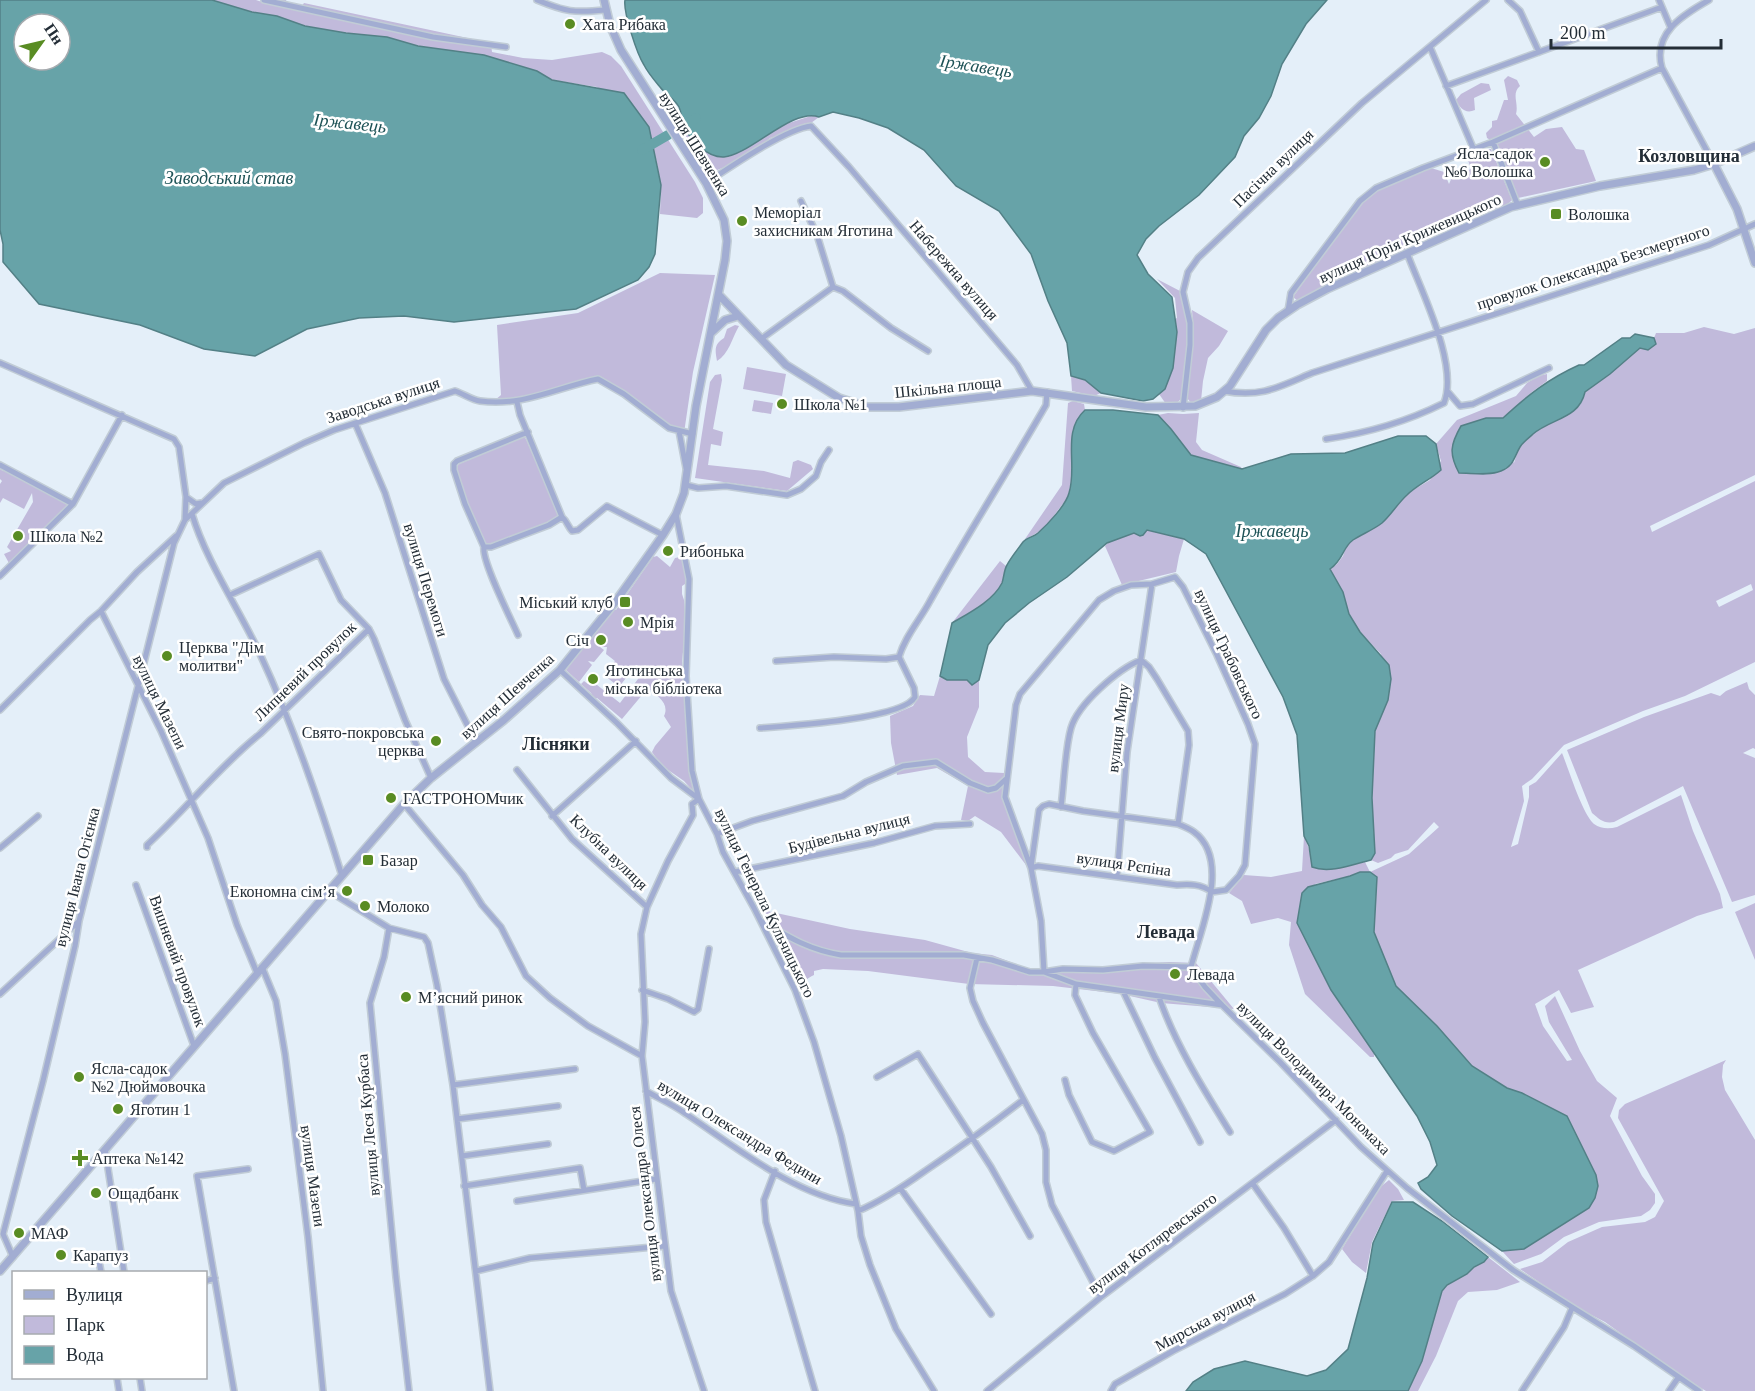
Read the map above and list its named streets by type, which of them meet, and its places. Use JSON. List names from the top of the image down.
{
  "streets": {
    "street": [
      "вулиця Шевченка",
      "Пасічна вулиця",
      "вулиця Юрія Крижевицького",
      "провулок Олександра Безсмертного",
      "Набережна вулиця",
      "Шкільна площа",
      "Заводська вулиця",
      "вулиця Перемоги",
      "вулиця Грабовського",
      "Липневий провулок",
      "вулиця Мазепи",
      "вулиця Миру",
      "Будівельна вулиця",
      "Клубна вулиця",
      "вулиця Рєпіна",
      "вулиця Івана Огієнка",
      "вулиця Генерала Кульчицького",
      "Вишневий провулок",
      "вулиця Володимира Мономаха",
      "вулиця Леся Курбаса",
      "вулиця Олександра Федини",
      "вулиця Олександра Олеся",
      "вулиця Котляревського",
      "Мирська вулиця"
    ]
  },
  "crossings": [
    ["вулиця Шевченка", "Набережна вулиця"],
    ["вулиця Шевченка", "Шкільна площа"],
    ["вулиця Шевченка", "Заводська вулиця"],
    ["вулиця Шевченка", "вулиця Перемоги"],
    ["вулиця Шевченка", "Липневий провулок"],
    ["вулиця Шевченка", "вулиця Мазепи"],
    ["вулиця Шевченка", "вулиця Івана Огієнка"],
    ["вулиця Шевченка", "вулиця Генерала Кульчицького"],
    ["вулиця Шевченка", "Вишневий провулок"],
    ["Пасічна вулиця", "вулиця Юрія Крижевицького"],
    ["Пасічна вулиця", "Шкільна площа"],
    ["вулиця Юрія Крижевицького", "провулок Олександра Безсмертного"],
    ["вулиця Юрія Крижевицького", "Шкільна площа"],
    ["Набережна вулиця", "Шкільна площа"],
    ["Заводська вулиця", "вулиця Перемоги"],
    ["вулиця Грабовського", "вулиця Миру"],
    ["вулиця Грабовського", "вулиця Рєпіна"],
    ["Липневий провулок", "вулиця Мазепи"],
    ["вулиця Мазепи", "вулиця Івана Огієнка"],
    ["вулиця Миру", "вулиця Рєпіна"],
    ["Будівельна вулиця", "вулиця Генерала Кульчицького"],
    ["Клубна вулиця", "вулиця Олександра Олеся"],
    ["вулиця Генерала Кульчицького", "вулиця Володимира Мономаха"],
    ["вулиця Генерала Кульчицького", "вулиця Олександра Федини"],
    ["вулиця Генерала Кульчицького", "вулиця Олександра Олеся"],
    ["вулиця Володимира Мономаха", "вулиця Котляревського"],
    ["вулиця Володимира Мономаха", "Мирська вулиця"],
    ["вулиця Олександра Федини", "вулиця Олександра Олеся"]
  ],
  "districts": ["Козловщина", "Лісняки", "Левада"],
  "water": ["Іржавець", "Заводський став"],
  "places": {
    "other": [
      "Хата Рибака",
      "Ясла-садок №6 Волошка",
      "Меморіал захисникам Яготина",
      "Школа №1",
      "Школа №2",
      "Рибонька",
      "Мрія",
      "Січ",
      "Церква \"Дім молитви\"",
      "Яготинська міська бібліотека",
      "Свято-покровська церква",
      "ГАСТРОНОМчик",
      "Економна сім’я",
      "Молоко",
      "Левада",
      "М’ясний ринок",
      "Ясла-садок №2 Дюймовочка",
      "Яготин 1",
      "Ощадбанк",
      "МАФ",
      "Карапуз"
    ],
    "transit": ["Волошка", "Міський клуб", "Базар"],
    "health": ["Аптека №142"]
  },
  "legend": ["Вулиця", "Парк", "Вода"],
  "scale_bar": "200 m",
  "north": "top right"
}
